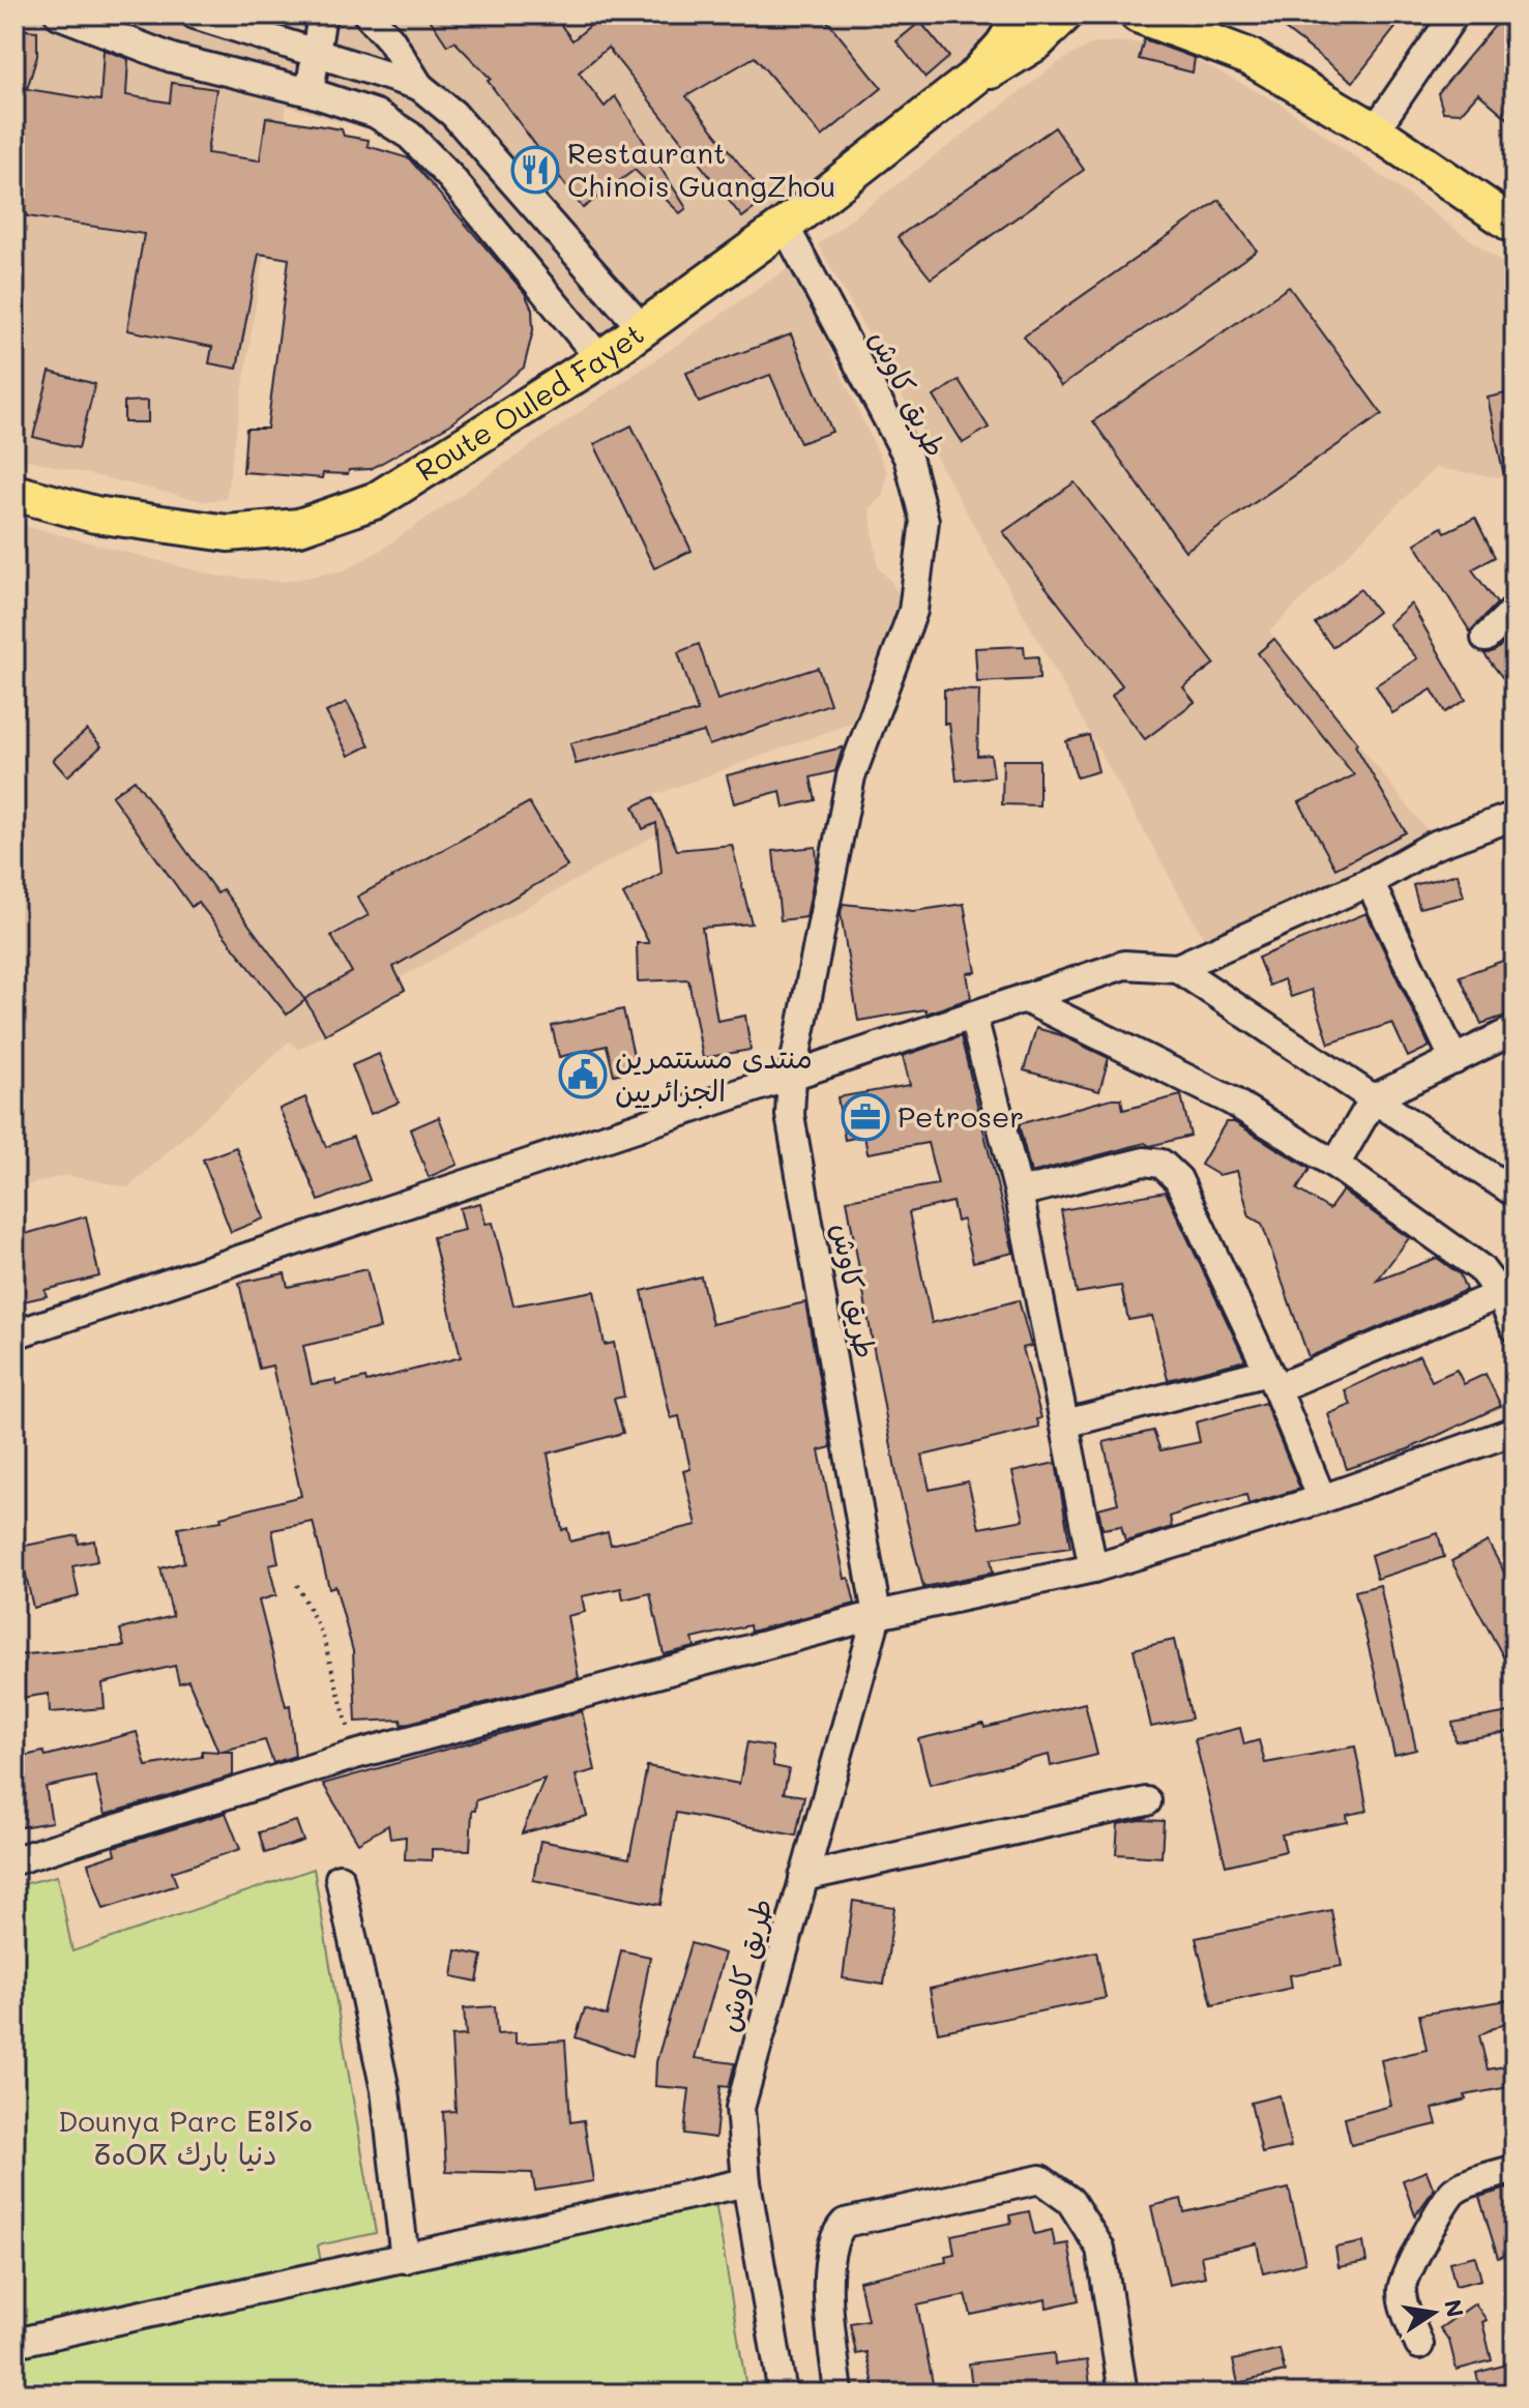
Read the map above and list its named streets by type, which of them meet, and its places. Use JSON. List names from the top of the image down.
{
  "streets": {
    "main road": ["Route Ouled Fayet"],
    "street": ["طريق كاوش"]
  },
  "crossings": [
    ["طريق كاوش", "Route Ouled Fayet"]
  ],
  "parks": ["Dounya Parc ⴹⵓⵏⵢⴰ ⵒⴰⵔⴽ دنيا بارك"],
  "places": {
    "restaurant": ["Restaurant Chinois GuangZhou"],
    "public building": ["منتدى مستتمرين الجزائريين"],
    "office": ["Petroser"]
  },
  "north": "right"
}
